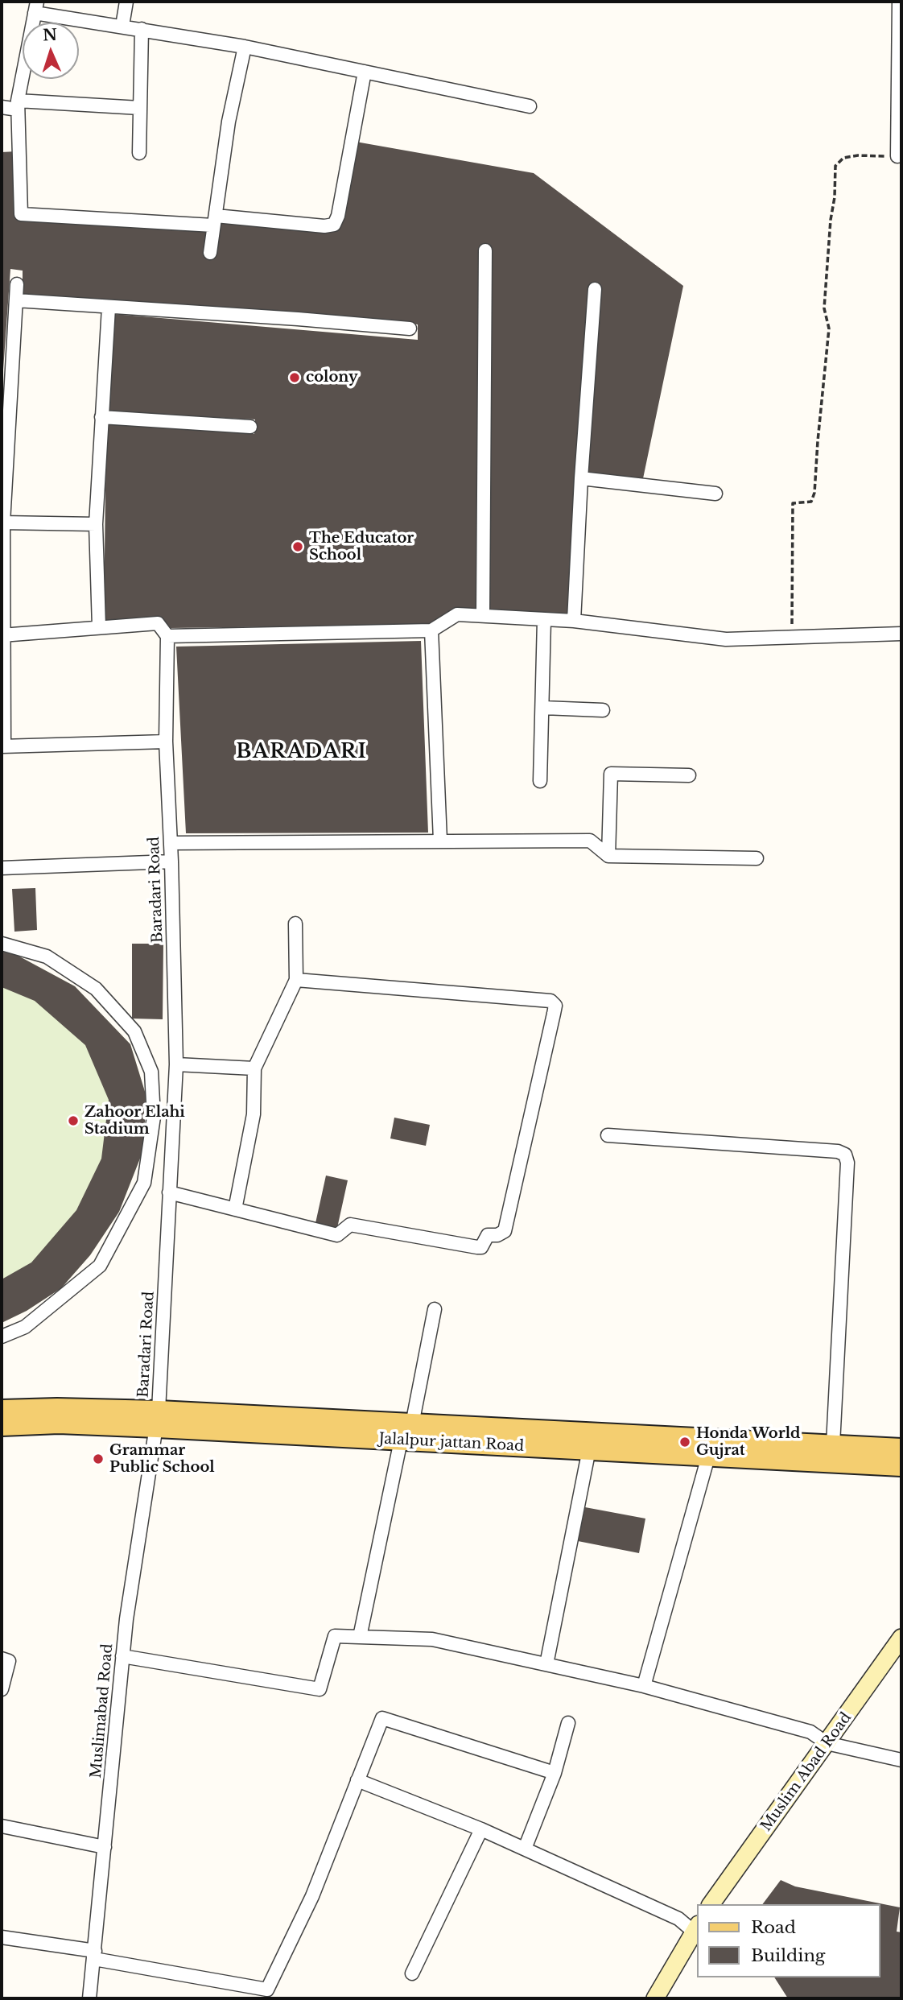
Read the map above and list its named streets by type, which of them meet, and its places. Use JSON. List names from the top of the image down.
{
  "streets": {
    "main road": ["Jalalpur jattan Road"],
    "street": ["Baradari Road", "Muslimabad Road", "Muslim Abad Road"]
  },
  "crossings": [
    ["Baradari Road", "Jalalpur jattan Road"],
    ["Baradari Road", "Muslimabad Road"],
    ["Jalalpur jattan Road", "Muslimabad Road"]
  ],
  "districts": ["BARADARI"],
  "places": [
    "colony",
    "The Educator School",
    "Zahoor Elahi Stadium",
    "Honda World Gujrat",
    "Grammar Public School"
  ],
  "legend": ["Road", "Building"],
  "north": "top"
}
